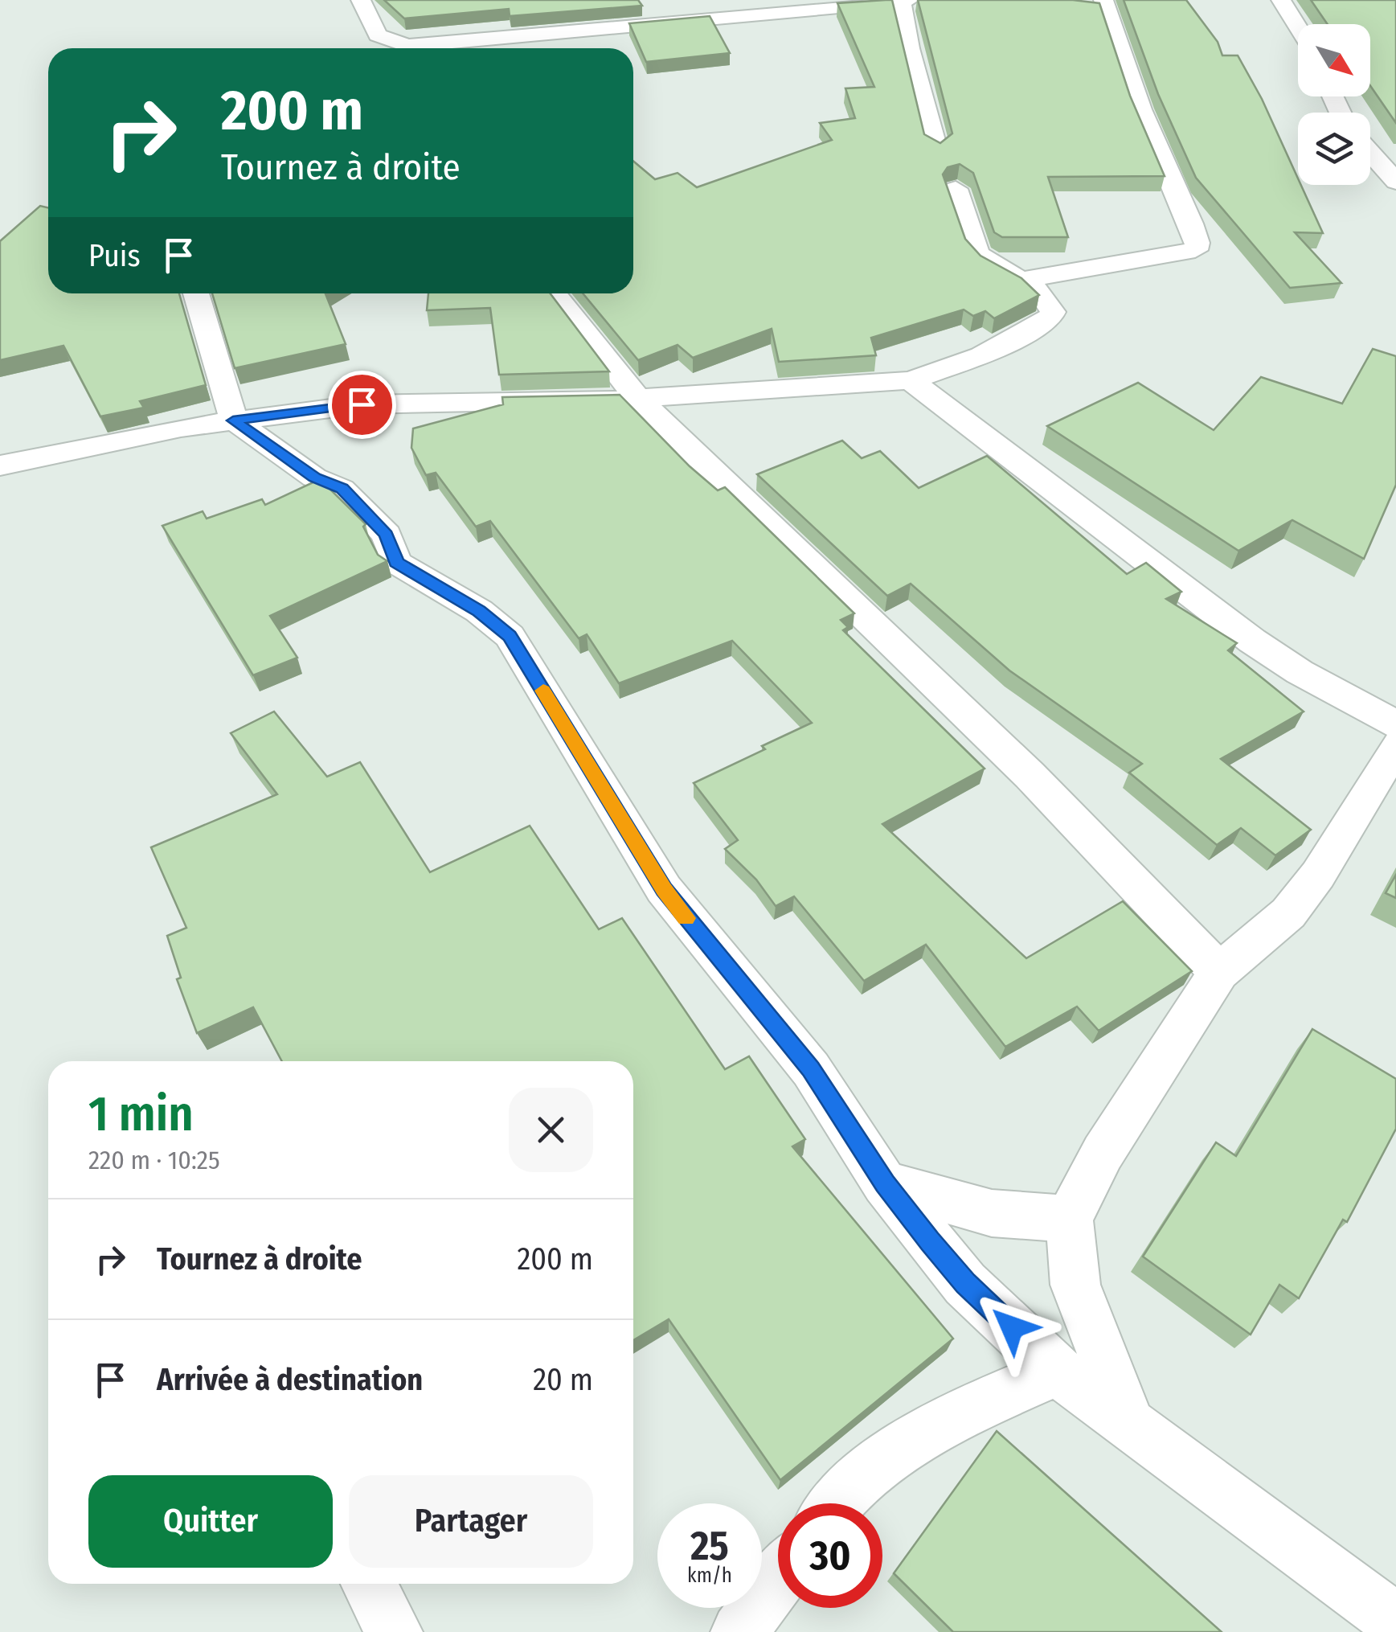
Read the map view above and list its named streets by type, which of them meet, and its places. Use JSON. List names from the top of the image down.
{
  "north": "bottom right",
  "page": {
    "turn": ["200 m", "Tournez à droite"],
    "then": "Puis",
    "heading": ["1 min", "220 m · 10:25"],
    "list": [
      {
        "name": "Tournez à droite",
        "value": "200 m"
      },
      {
        "name": "Arrivée à destination",
        "value": "20 m"
      }
    ],
    "buttons": ["Quitter", "Partager"],
    "speed": "25 km/h",
    "limit": "30"
  }
}
